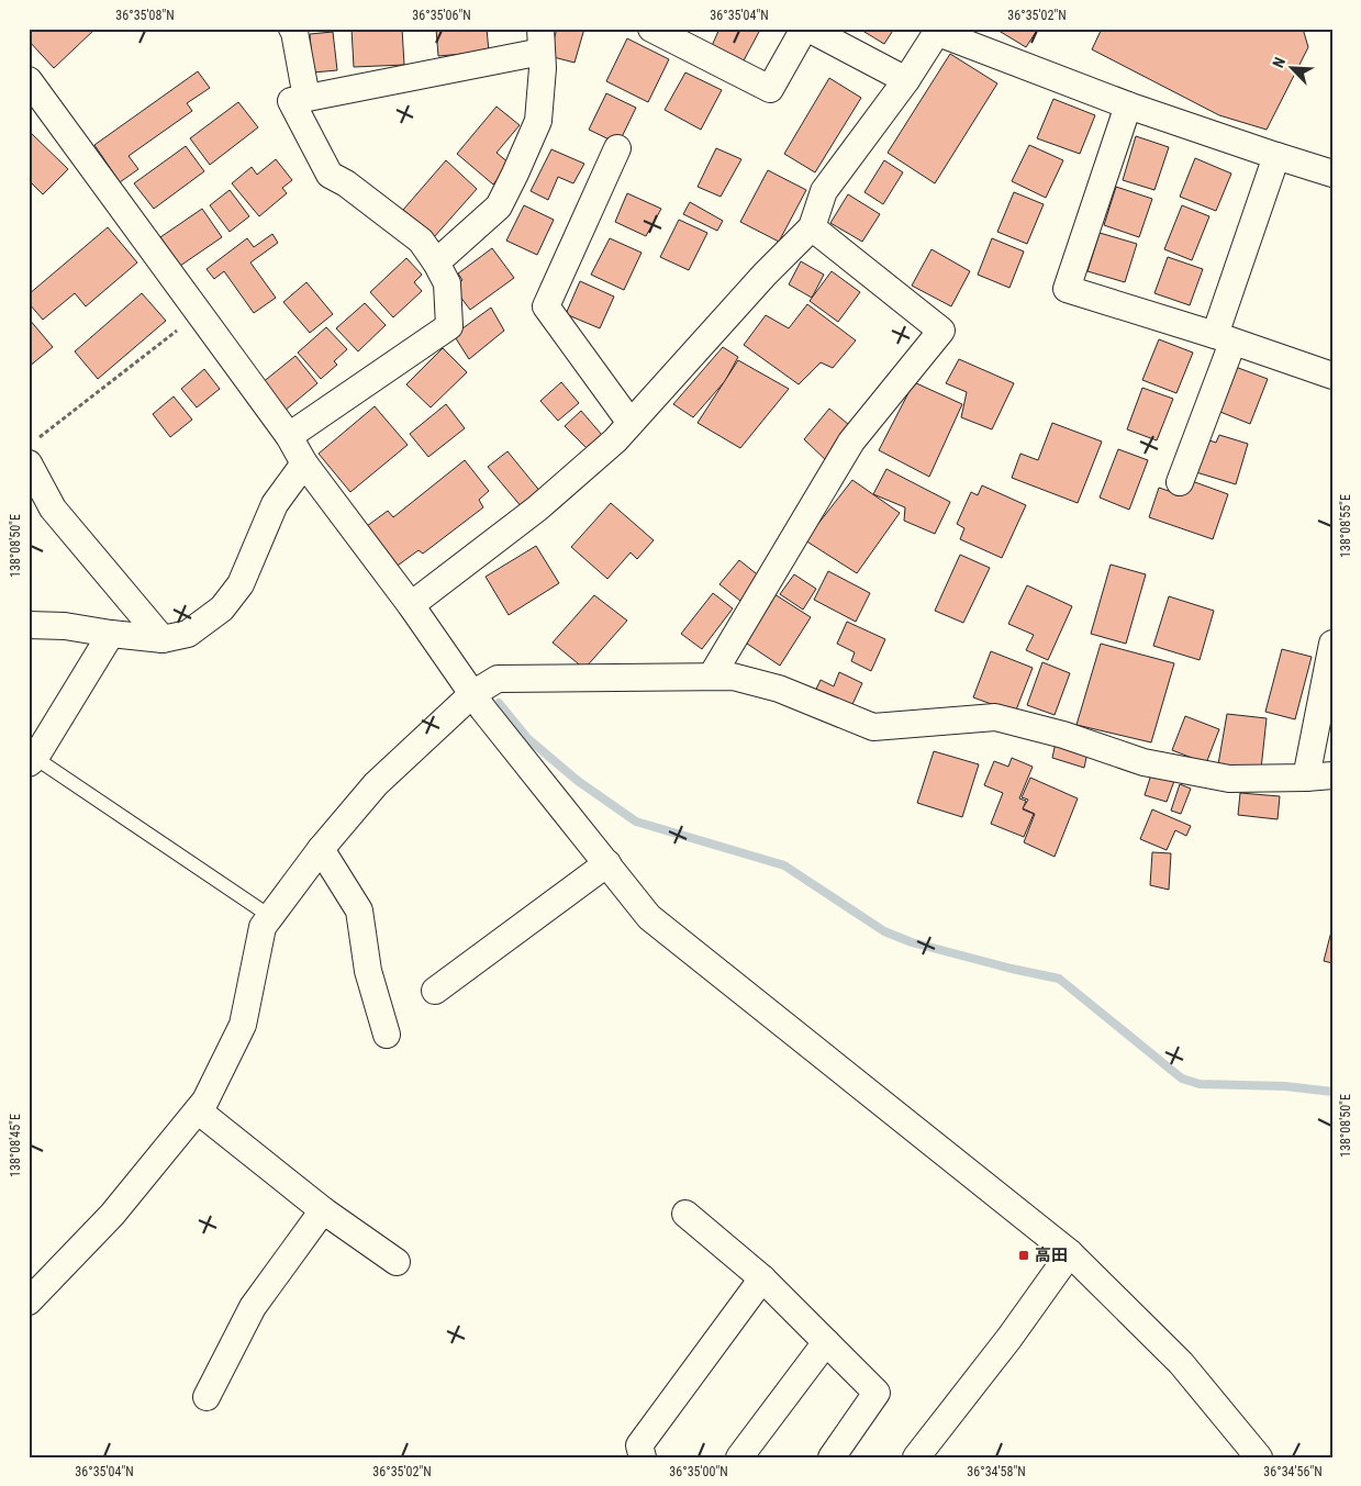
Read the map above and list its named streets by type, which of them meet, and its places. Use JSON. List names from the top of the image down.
{
  "places": {
    "transit": ["高田"]
  },
  "north": "top left",
  "coordinates": [
    "36°35'08\"N",
    "36°35'06\"N",
    "36°35'04\"N",
    "36°35'02\"N",
    "138°08'55\"E",
    "138°08'50\"E",
    "138°08'45\"E",
    "36°35'00\"N",
    "36°34'58\"N",
    "36°34'56\"N"
  ]
}
